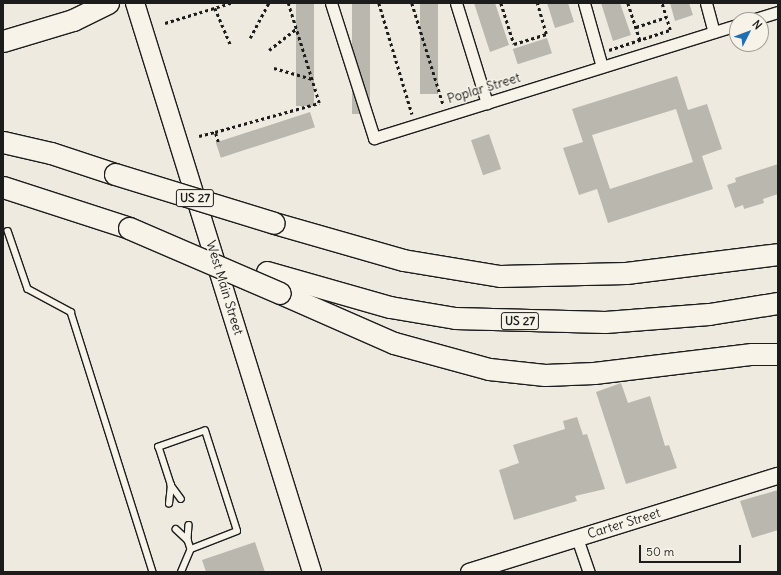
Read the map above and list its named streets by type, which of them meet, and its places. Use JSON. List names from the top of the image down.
{
  "streets": {
    "highway": ["US 27"],
    "main road": ["West Main Street", "Carter Street"],
    "street": ["Poplar Street"]
  },
  "scale_bar": "50 m",
  "north": "top right"
}
